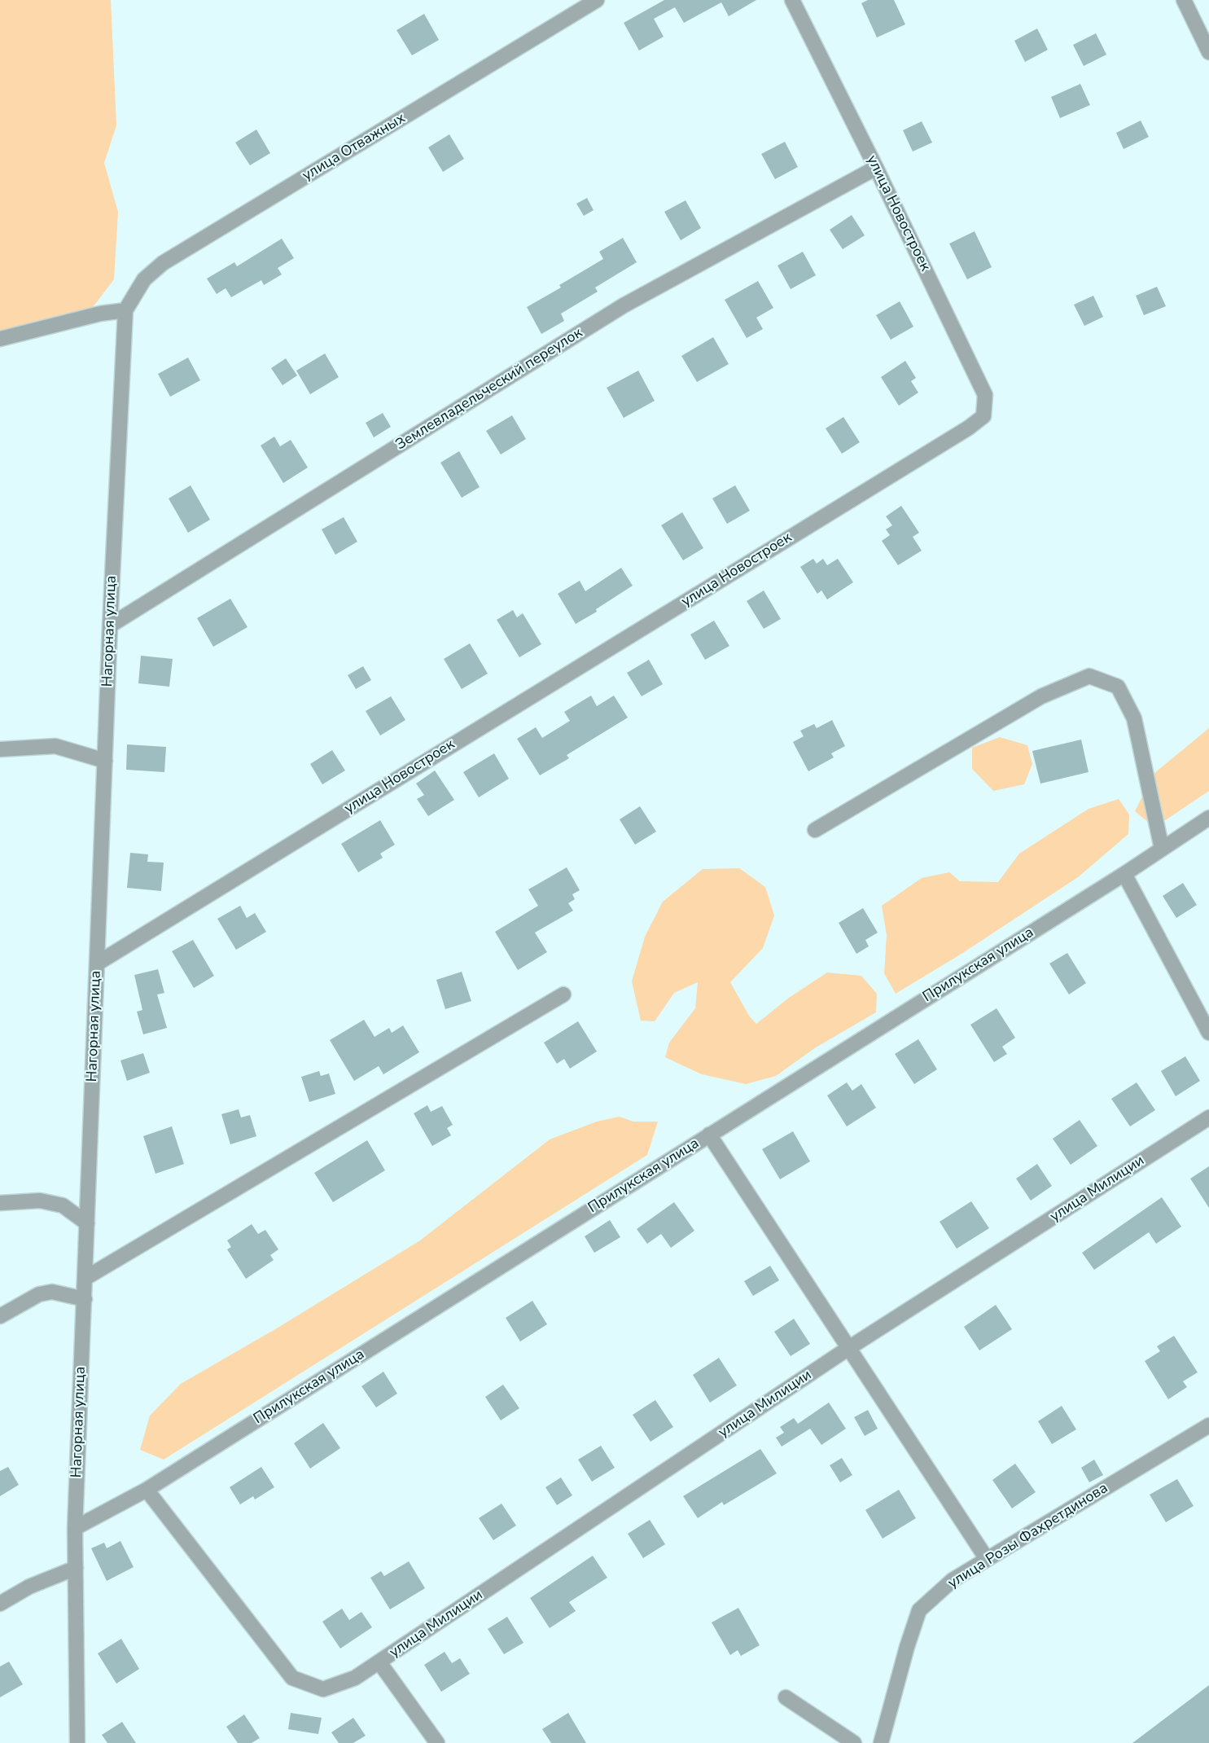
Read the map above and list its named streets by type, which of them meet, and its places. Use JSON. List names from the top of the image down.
{
  "streets": {
    "street": [
      "улица Отважных",
      "улица Новостроек",
      "Землевладельческий переулок",
      "Нагорная улица",
      "Прилукская улица",
      "улица Милиции",
      "улица Розы Фахретдинова"
    ]
  },
  "crossings": [
    ["улица Отважных", "Нагорная улица"],
    ["улица Новостроек", "Землевладельческий переулок"],
    ["улица Новостроек", "Нагорная улица"],
    ["Землевладельческий переулок", "Нагорная улица"],
    ["Нагорная улица", "Прилукская улица"],
    ["Прилукская улица", "улица Милиции"]
  ]
}
